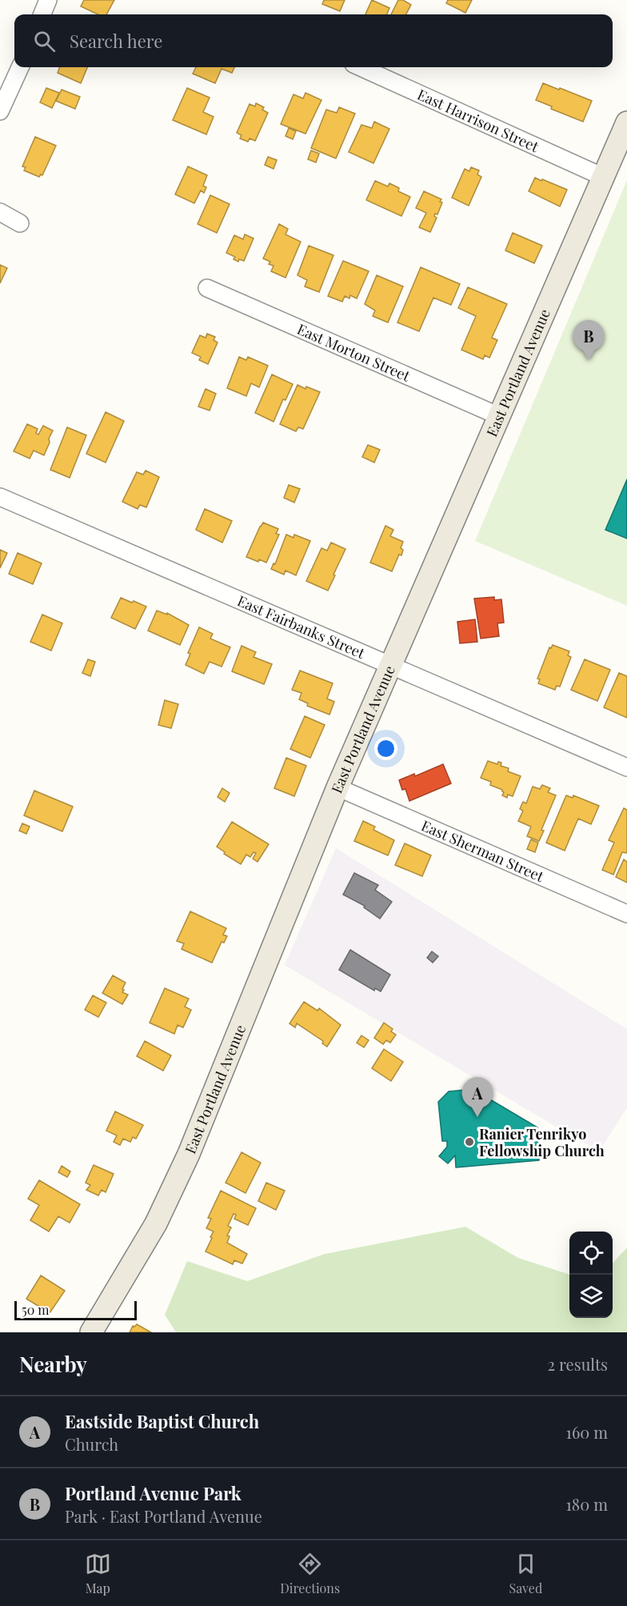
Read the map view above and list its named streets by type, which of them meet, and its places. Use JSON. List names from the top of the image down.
{
  "streets": {
    "main road": ["East Portland Avenue"],
    "street": [
      "East Harrison Street",
      "East Morton Street",
      "East Fairbanks Street",
      "East Sherman Street"
    ]
  },
  "crossings": [
    ["East Harrison Street", "East Portland Avenue"],
    ["East Morton Street", "East Portland Avenue"],
    ["East Portland Avenue", "East Fairbanks Street"],
    ["East Portland Avenue", "East Sherman Street"]
  ],
  "places": ["Ranier Tenrikyo Fellowship Church"],
  "scale_bar": "50 m",
  "page": {
    "search": "Search here",
    "pins": ["B", "A"],
    "scale": "50 m",
    "heading": ["Nearby", "2 results"],
    "list": [
      {
        "mark": "A",
        "name": "Eastside Baptist Church",
        "note": "Church",
        "value": "160 m"
      },
      {
        "mark": "B",
        "name": "Portland Avenue Park",
        "note": "Park · East Portland Avenue",
        "value": "180 m"
      }
    ],
    "nav": ["Map", "Directions", "Saved"]
  }
}
